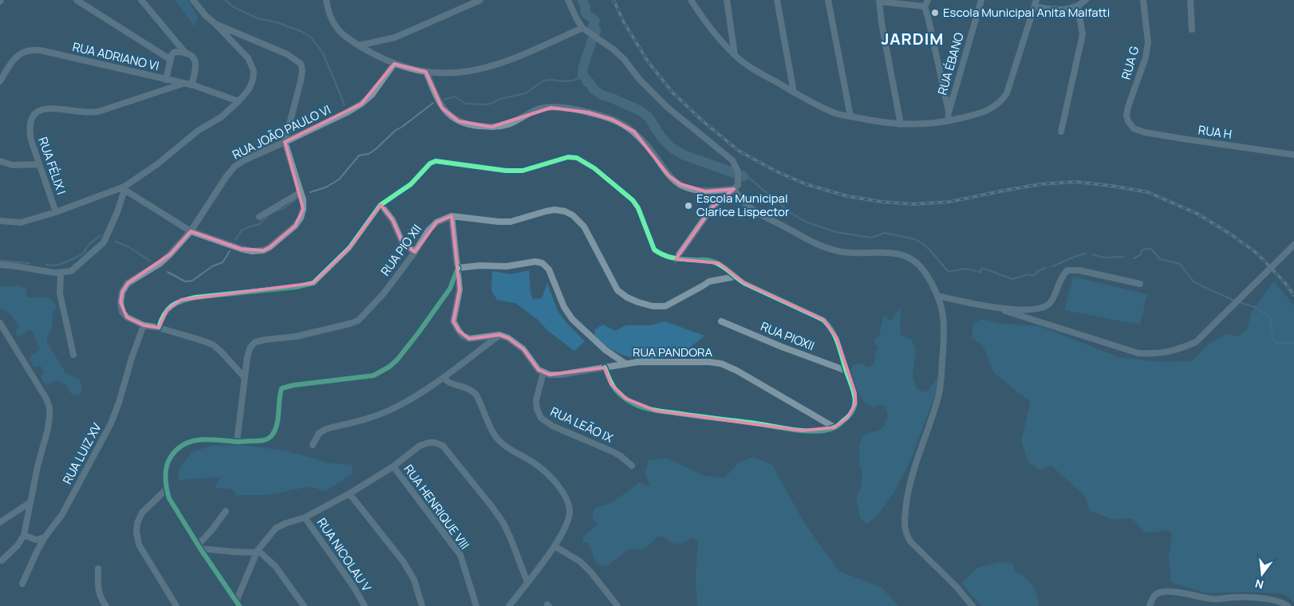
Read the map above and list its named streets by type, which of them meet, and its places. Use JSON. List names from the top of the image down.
{
  "streets": {
    "street": [
      "RUA ADRIANO VI",
      "RUA G",
      "RUA ÉBANO",
      "RUA JOÃO PAULO VI",
      "RUA H",
      "RUA FÉLIX I",
      "RUA PIO XII",
      "RUA PIOXII",
      "RUA PANDORA",
      "RUA LEÃO IX",
      "RUA LUIZ XV",
      "RUA HENRIQUE VIII",
      "RUA NICOLAU V"
    ]
  },
  "crossings": [
    ["RUA ADRIANO VI", "RUA FÉLIX I"],
    ["RUA G", "RUA H"],
    ["RUA JOÃO PAULO VI", "RUA LUIZ XV"],
    ["RUA PANDORA", "RUA LEÃO IX"]
  ],
  "districts": ["JARDIM"],
  "places": ["Escola Municipal Anita Malfatti", "Escola Municipal Clarice Lispector"],
  "north": "bottom"
}
